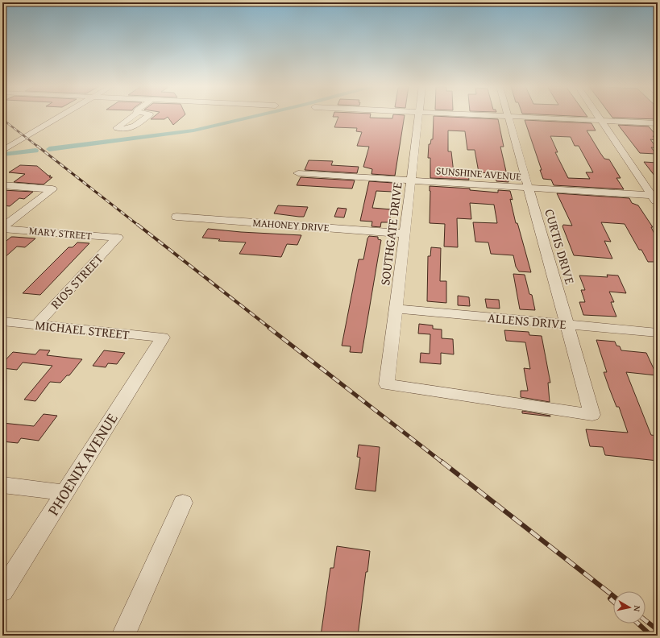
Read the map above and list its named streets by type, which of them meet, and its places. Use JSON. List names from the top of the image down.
{
  "streets": {
    "street": [
      "SUNSHINE AVENUE",
      "MAHONEY DRIVE",
      "MARY STREET",
      "SOUTHGATE DRIVE",
      "CURTIS DRIVE",
      "RIOS STREET",
      "ALLENS DRIVE",
      "MICHAEL STREET",
      "PHOENIX AVENUE"
    ]
  },
  "crossings": [
    ["SUNSHINE AVENUE", "SOUTHGATE DRIVE"],
    ["SUNSHINE AVENUE", "CURTIS DRIVE"],
    ["MAHONEY DRIVE", "SOUTHGATE DRIVE"],
    ["MARY STREET", "RIOS STREET"],
    ["SOUTHGATE DRIVE", "CURTIS DRIVE"],
    ["SOUTHGATE DRIVE", "ALLENS DRIVE"],
    ["CURTIS DRIVE", "ALLENS DRIVE"],
    ["RIOS STREET", "MICHAEL STREET"],
    ["MICHAEL STREET", "PHOENIX AVENUE"]
  ],
  "north": "right"
}
